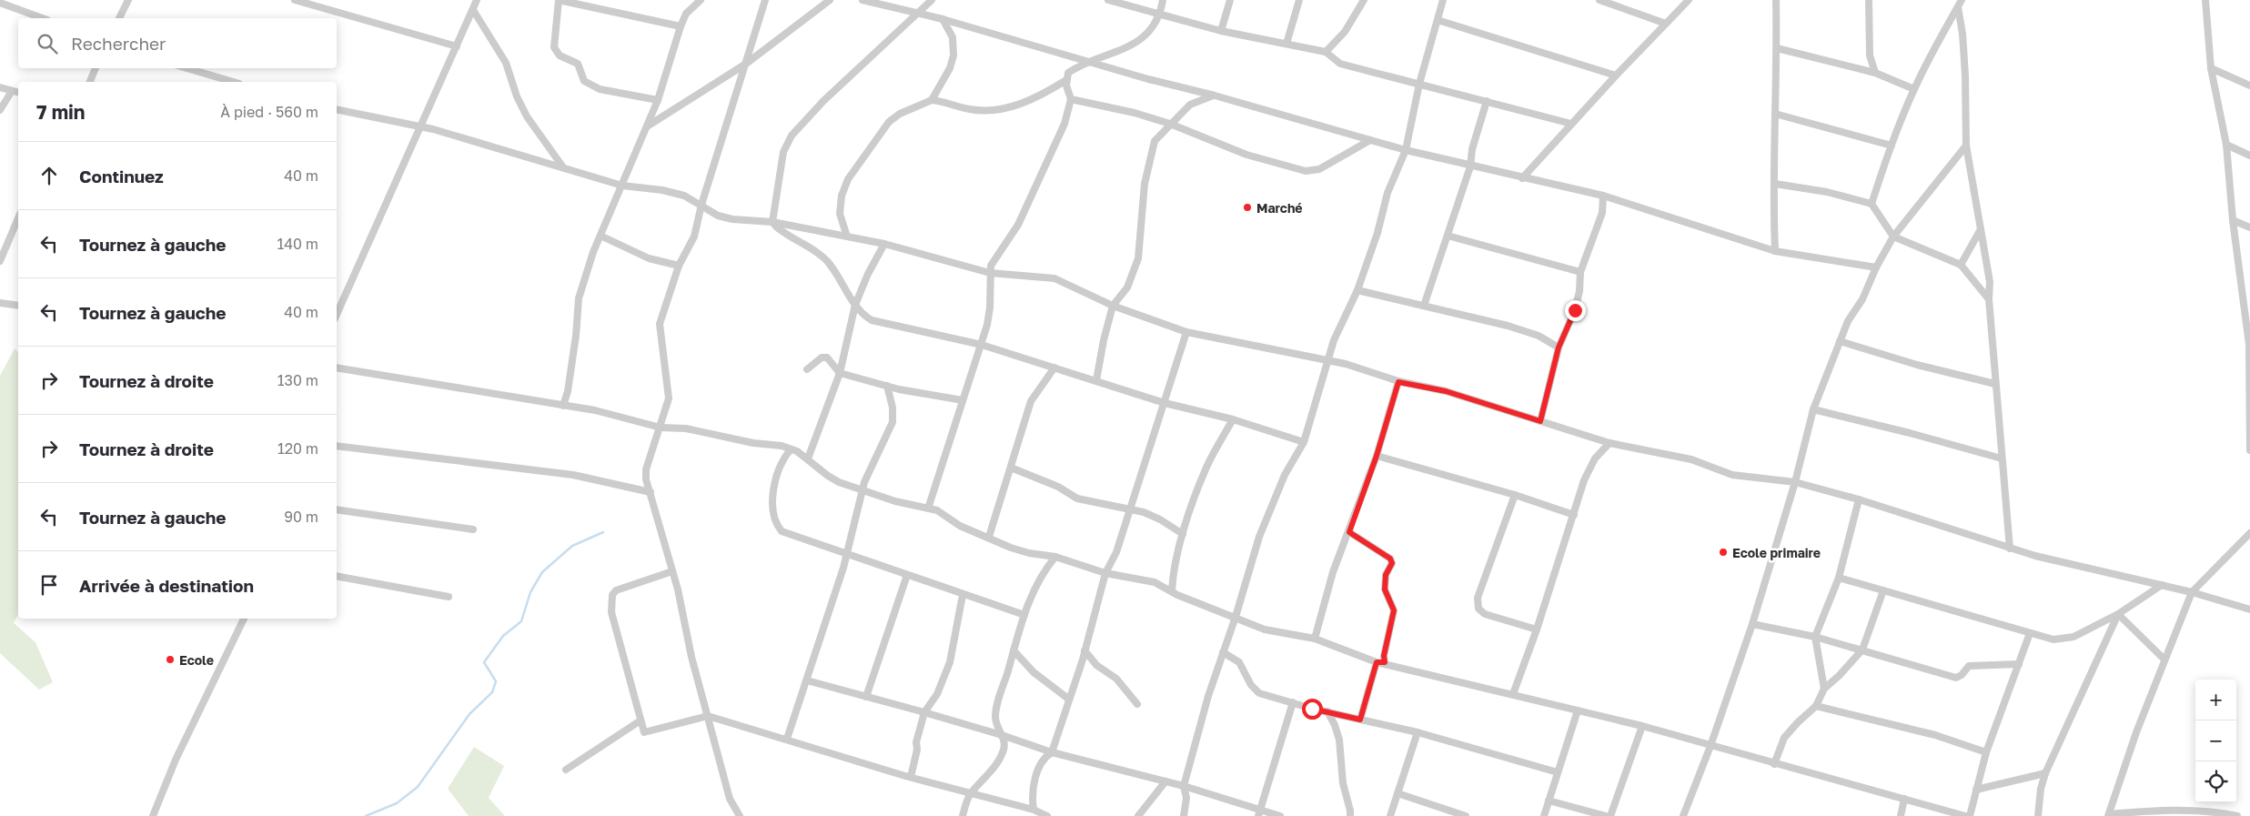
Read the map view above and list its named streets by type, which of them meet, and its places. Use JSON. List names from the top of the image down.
{
  "places": ["Marché", "Ecole primaire", "Ecole"],
  "page": {
    "search": "Rechercher",
    "heading": ["7 min", "À pied · 560 m"],
    "list": [
      ["Continuez", "40 m"],
      ["Tournez à gauche", "140 m"],
      ["Tournez à gauche", "40 m"],
      ["Tournez à droite", "130 m"],
      ["Tournez à droite", "120 m"],
      ["Tournez à gauche", "90 m"],
      "Arrivée à destination"
    ],
    "map_buttons": ["+", "−"]
  }
}
